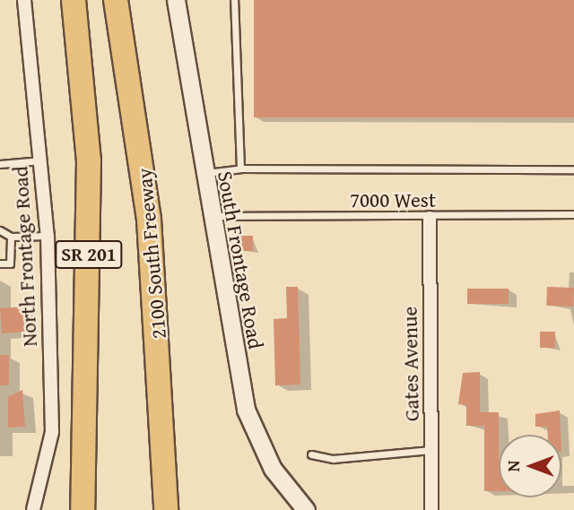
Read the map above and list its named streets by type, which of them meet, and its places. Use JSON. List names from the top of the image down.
{
  "streets": {
    "highway": ["2100 South Freeway", "SR 201"],
    "street": ["North Frontage Road", "South Frontage Road", "Gates Avenue"],
    "lane": ["7000 West"]
  },
  "crossings": [
    ["7000 West", "South Frontage Road"],
    ["7000 West", "Gates Avenue"]
  ],
  "north": "left"
}
